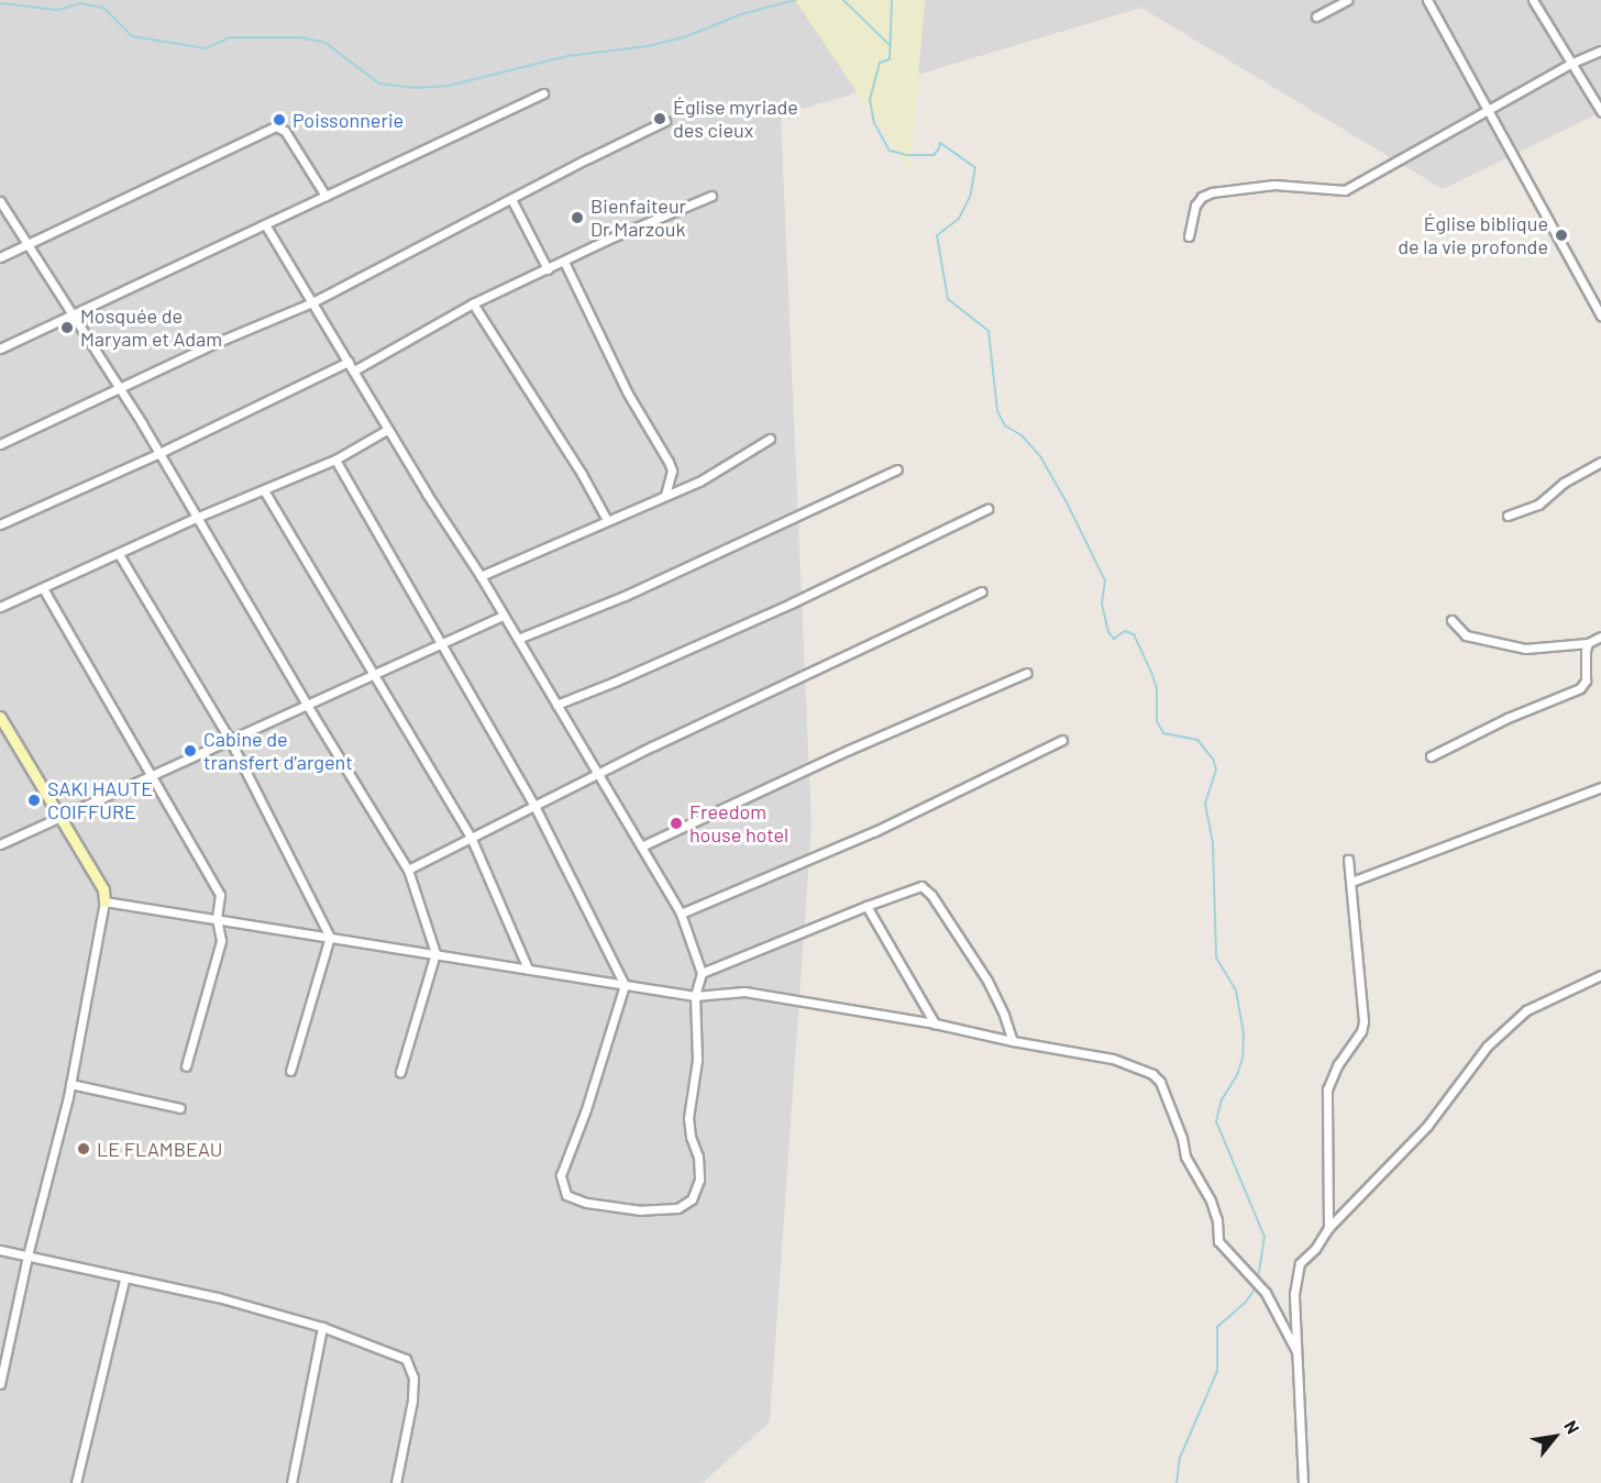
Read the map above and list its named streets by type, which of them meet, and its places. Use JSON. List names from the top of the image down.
{
  "places": [
    "Église myriade des cieux",
    "Poissonnerie",
    "Bienfaiteur Dr Marzouk",
    "Église biblique de la vie profonde",
    "Mosquée de Maryam et Adam",
    "Cabine de transfert d'argent",
    "SAKI HAUTE COIFFURE",
    "Freedom house hotel",
    "LE FLAMBEAU"
  ],
  "north": "top right"
}
